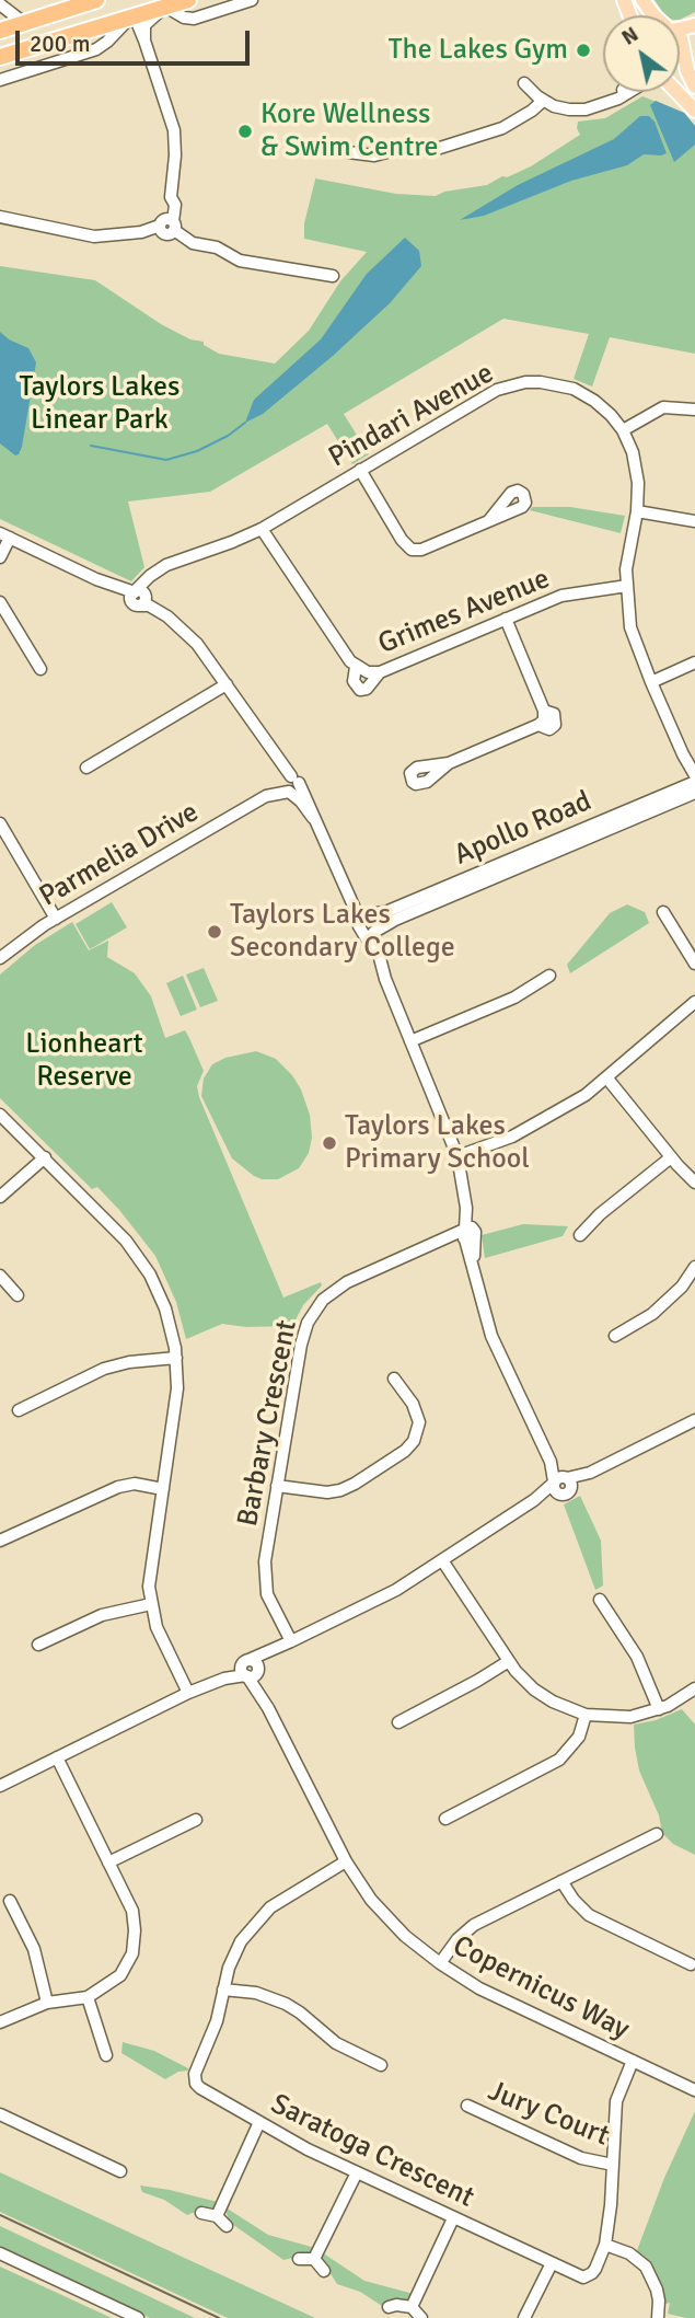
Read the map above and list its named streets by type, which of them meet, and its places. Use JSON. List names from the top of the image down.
{
  "streets": {
    "street": [
      "Pindari Avenue",
      "Grimes Avenue",
      "Apollo Road",
      "Parmelia Drive",
      "Barbary Crescent",
      "Copernicus Way",
      "Jury Court",
      "Saratoga Crescent"
    ]
  },
  "crossings": [
    ["Pindari Avenue", "Grimes Avenue"],
    ["Pindari Avenue", "Apollo Road"],
    ["Copernicus Way", "Saratoga Crescent"],
    ["Jury Court", "Saratoga Crescent"]
  ],
  "parks": ["Taylors Lakes Linear Park", "Lionheart Reserve"],
  "places": [
    "The Lakes Gym",
    "Kore Wellness & Swim Centre",
    "Taylors Lakes Secondary College",
    "Taylors Lakes Primary School"
  ],
  "scale_bar": "200 m",
  "north": "top left"
}
